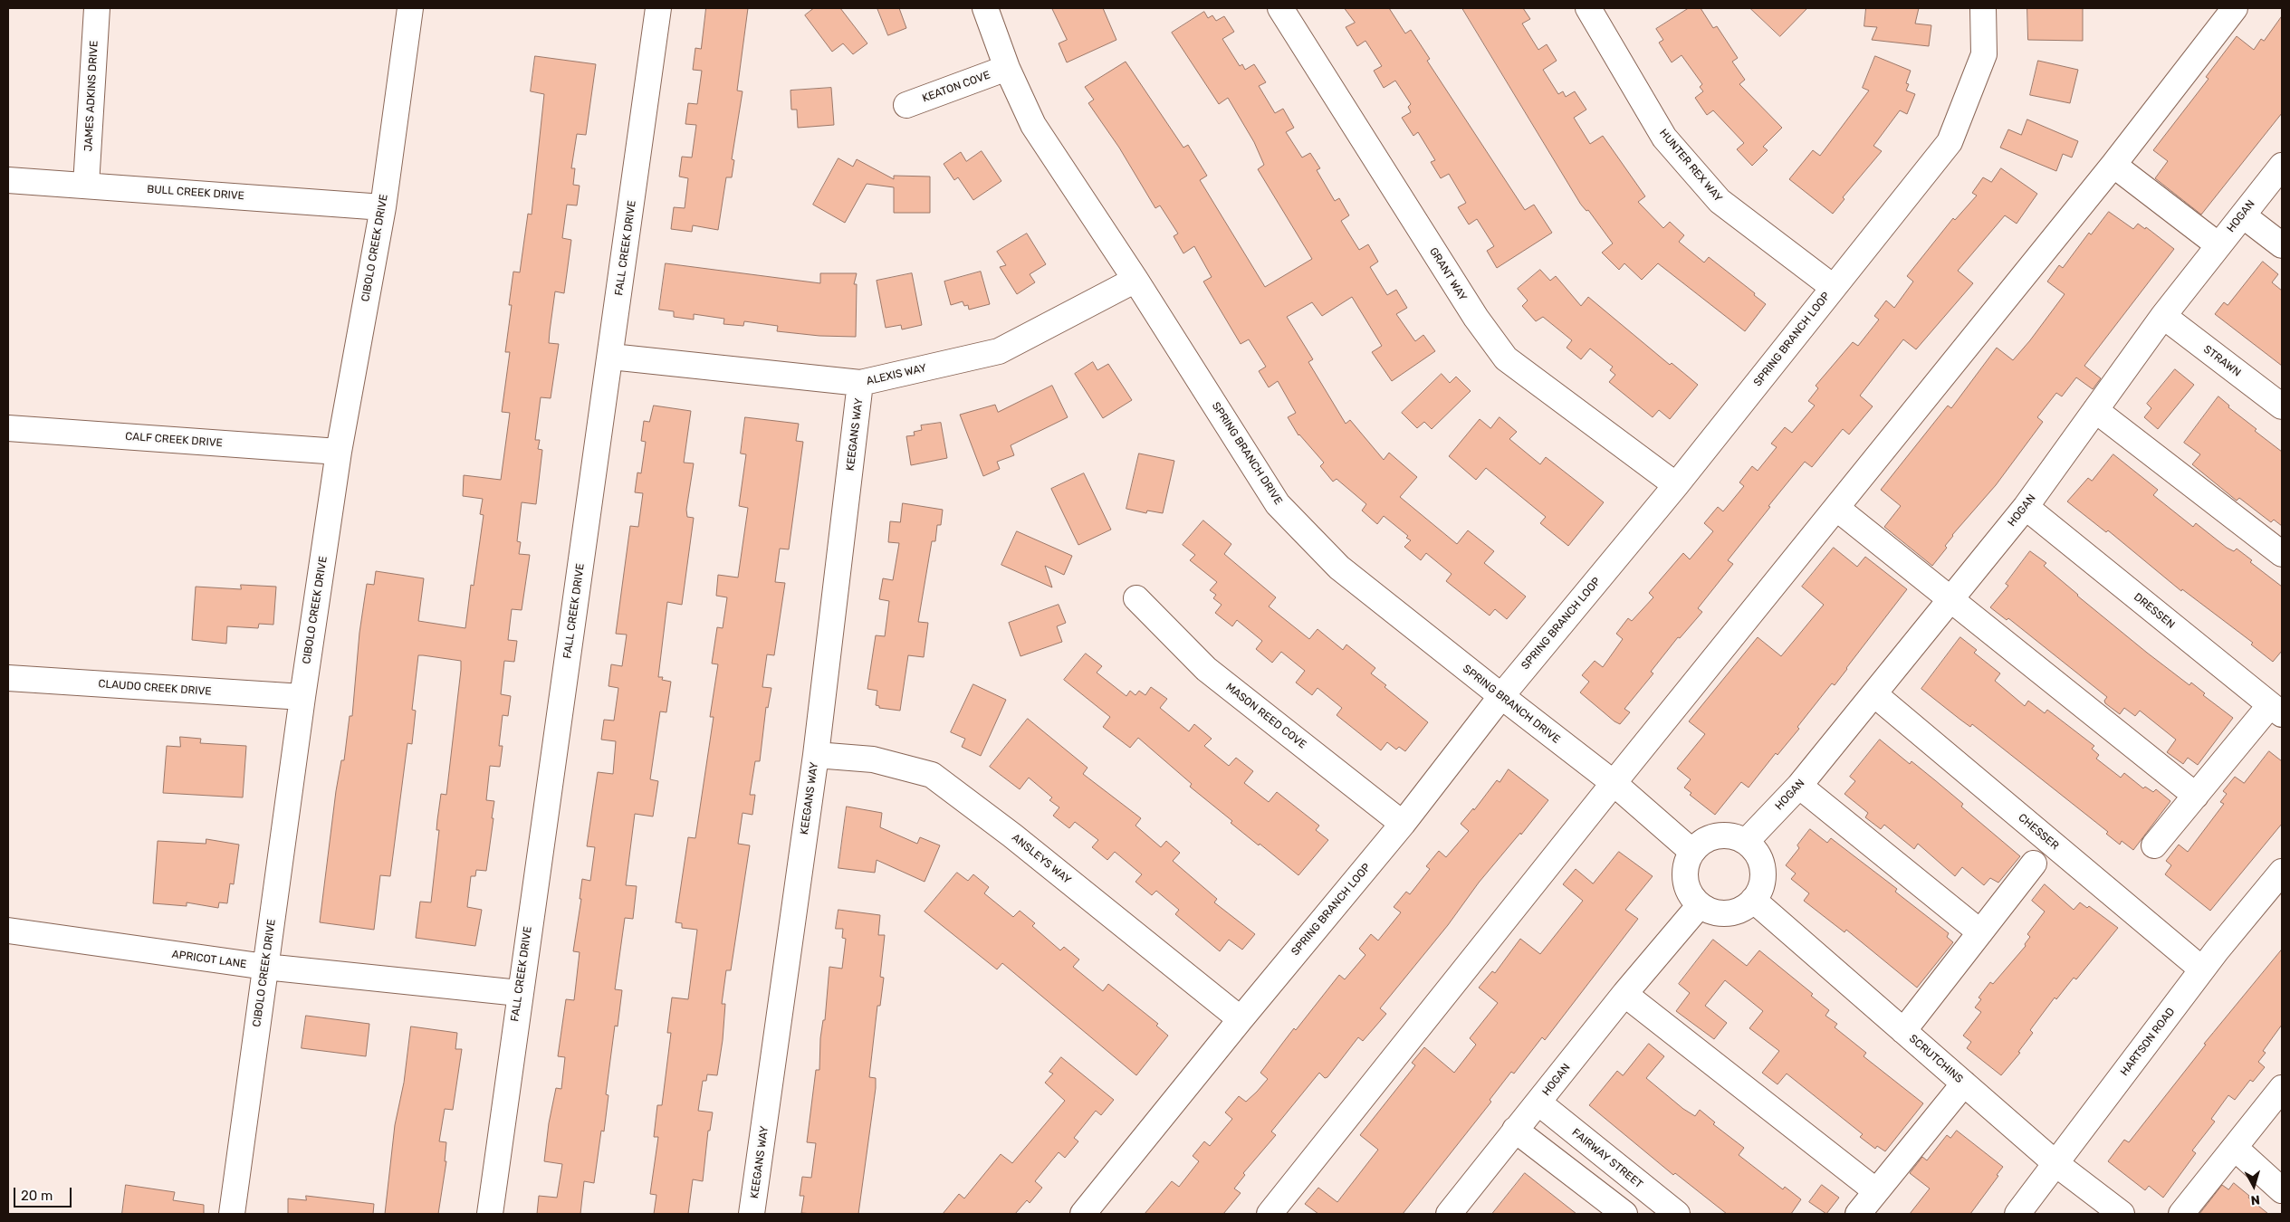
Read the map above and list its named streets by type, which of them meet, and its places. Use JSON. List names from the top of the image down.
{
  "streets": {
    "street": [
      "KEATON COVE",
      "JAMES ADKINS DRIVE",
      "HUNTER REX WAY",
      "BULL CREEK DRIVE",
      "HOGAN",
      "CIBOLO CREEK DRIVE",
      "FALL CREEK DRIVE",
      "GRANT WAY",
      "SPRING BRANCH LOOP",
      "STRAWN",
      "ALEXIS WAY",
      "KEEGANS WAY",
      "CALF CREEK DRIVE",
      "SPRING BRANCH DRIVE",
      "DRESSEN",
      "CLAUDO CREEK DRIVE",
      "MASON REED COVE",
      "CHESSER",
      "ANSLEYS WAY",
      "APRICOT LANE",
      "HARTSON ROAD",
      "SCRUTCHINS",
      "FAIRWAY STREET"
    ]
  },
  "crossings": [
    ["KEATON COVE", "SPRING BRANCH DRIVE"],
    ["JAMES ADKINS DRIVE", "BULL CREEK DRIVE"],
    ["HUNTER REX WAY", "SPRING BRANCH LOOP"],
    ["BULL CREEK DRIVE", "CIBOLO CREEK DRIVE"],
    ["HOGAN", "STRAWN"],
    ["HOGAN", "SPRING BRANCH DRIVE"],
    ["HOGAN", "DRESSEN"],
    ["HOGAN", "CHESSER"],
    ["HOGAN", "SCRUTCHINS"],
    ["HOGAN", "FAIRWAY STREET"],
    ["CIBOLO CREEK DRIVE", "CALF CREEK DRIVE"],
    ["CIBOLO CREEK DRIVE", "CLAUDO CREEK DRIVE"],
    ["CIBOLO CREEK DRIVE", "APRICOT LANE"],
    ["FALL CREEK DRIVE", "ALEXIS WAY"],
    ["FALL CREEK DRIVE", "APRICOT LANE"],
    ["GRANT WAY", "SPRING BRANCH LOOP"],
    ["SPRING BRANCH LOOP", "SPRING BRANCH DRIVE"],
    ["SPRING BRANCH LOOP", "MASON REED COVE"],
    ["SPRING BRANCH LOOP", "ANSLEYS WAY"],
    ["ALEXIS WAY", "KEEGANS WAY"],
    ["ALEXIS WAY", "SPRING BRANCH DRIVE"],
    ["KEEGANS WAY", "ANSLEYS WAY"],
    ["SPRING BRANCH DRIVE", "SCRUTCHINS"],
    ["CHESSER", "HARTSON ROAD"],
    ["HARTSON ROAD", "SCRUTCHINS"]
  ],
  "scale_bar": "20 m",
  "north": "bottom"
}
